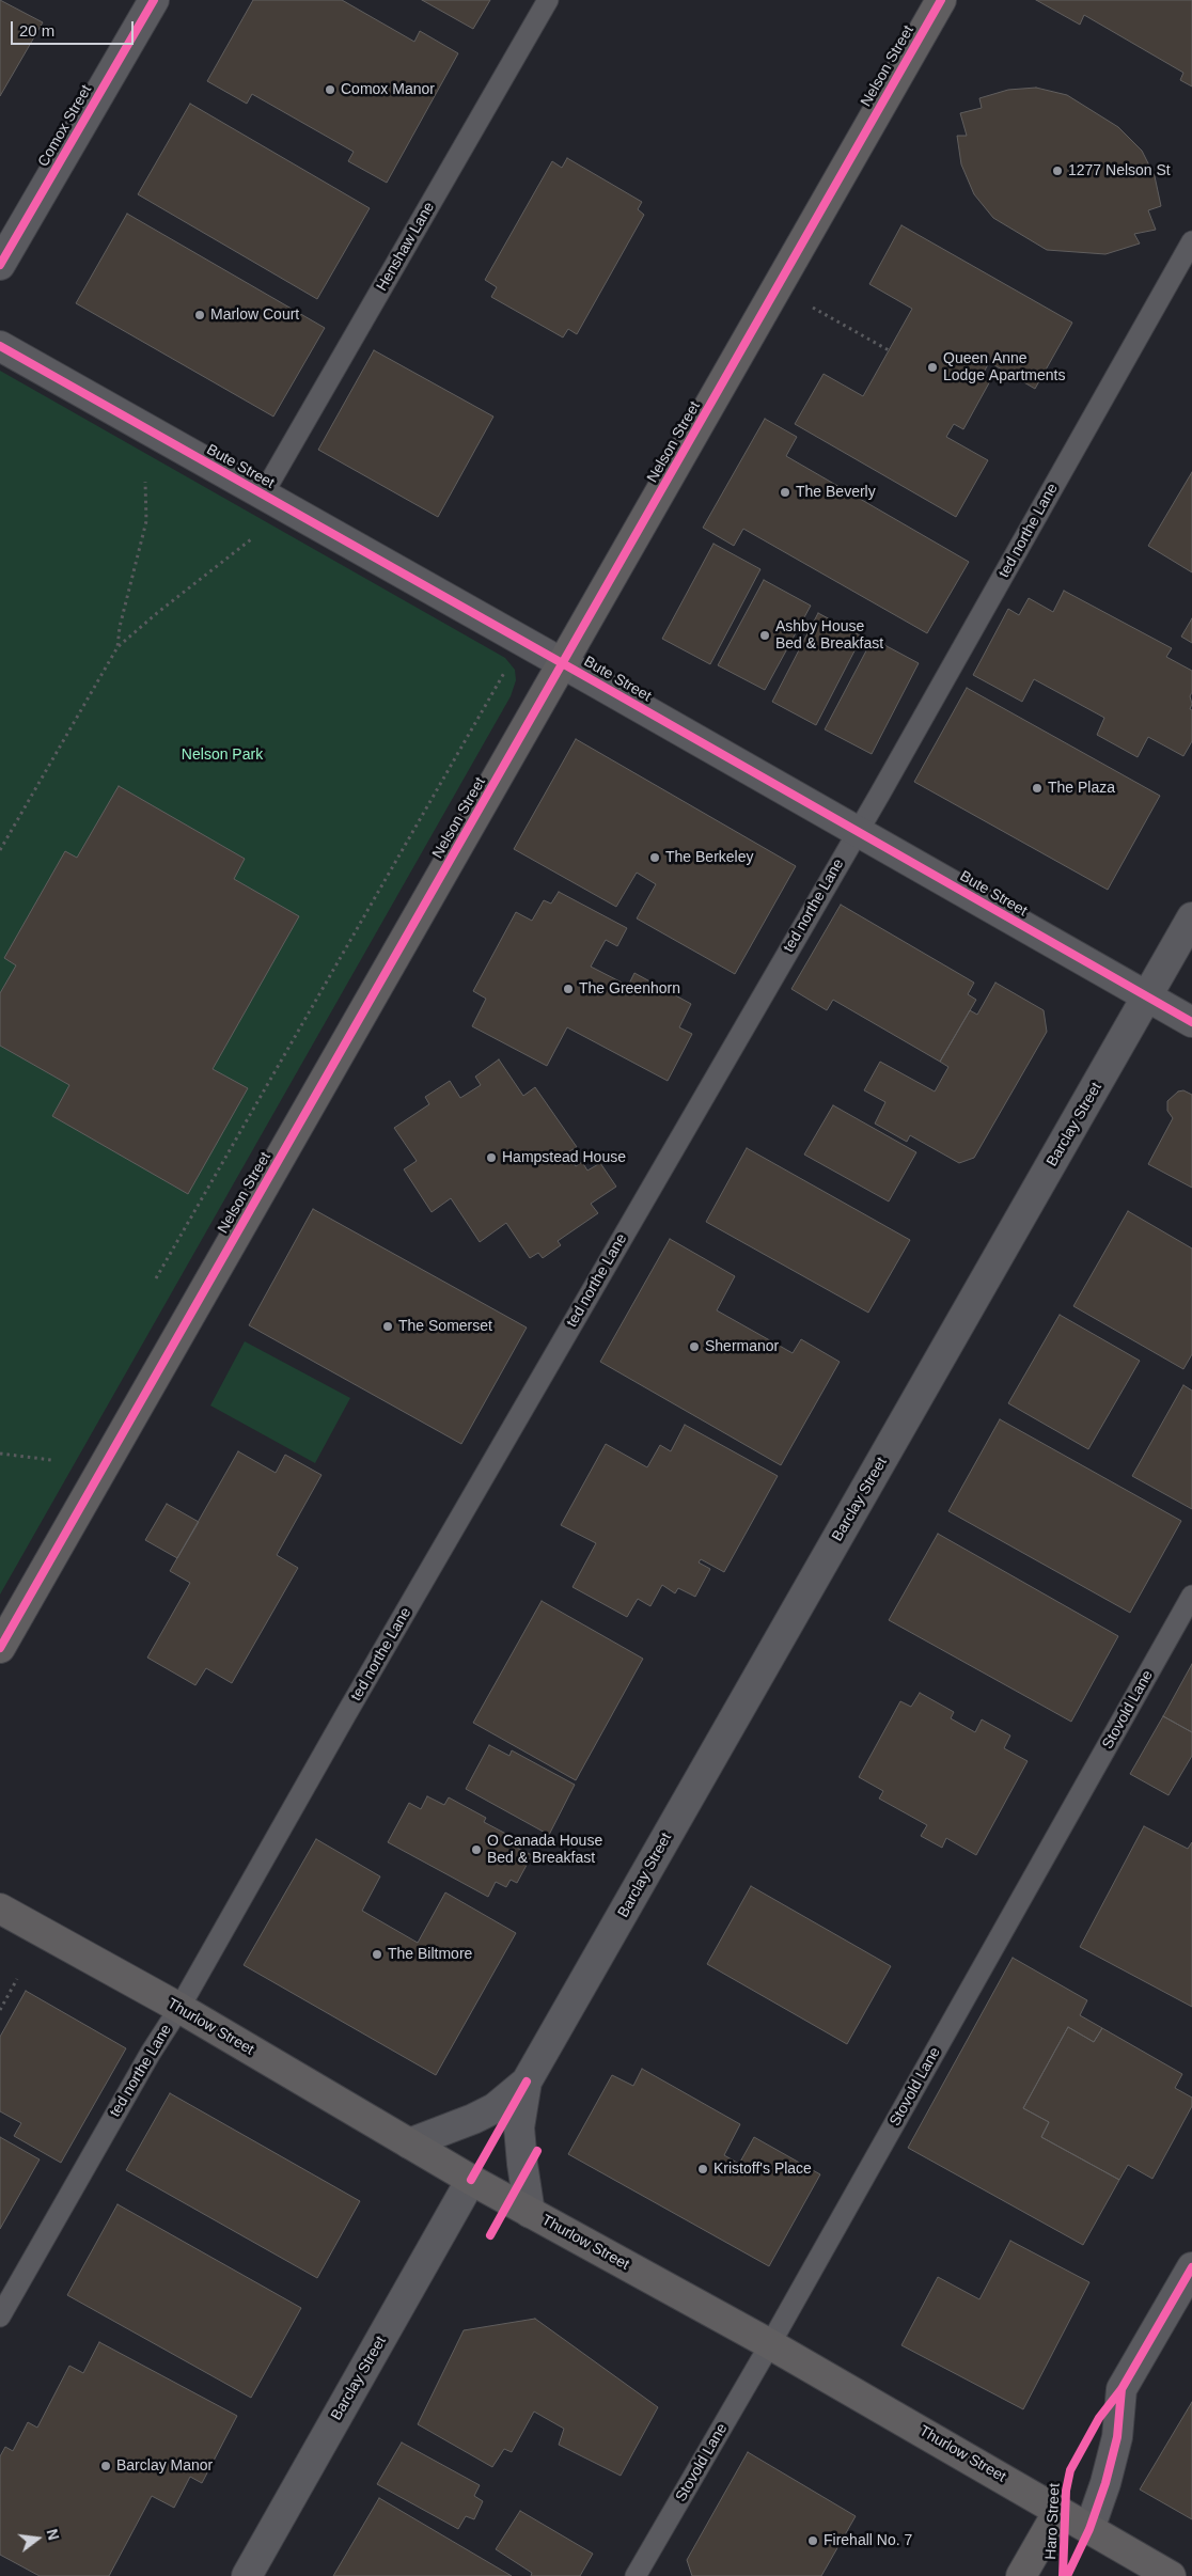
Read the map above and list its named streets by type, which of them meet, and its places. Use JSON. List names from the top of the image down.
{
  "streets": {
    "street": [
      "Nelson Street",
      "Comox Street",
      "Bute Street",
      "Barclay Street",
      "Thurlow Street",
      "Haro Street"
    ],
    "lane": ["Henshaw Lane", "ted northe Lane", "Stovold Lane"]
  },
  "crossings": [
    ["Nelson Street", "Bute Street"],
    ["Henshaw Lane", "Bute Street"],
    ["Bute Street", "ted northe Lane"],
    ["Bute Street", "Barclay Street"],
    ["ted northe Lane", "Thurlow Street"],
    ["Barclay Street", "Thurlow Street"],
    ["Stovold Lane", "Thurlow Street"],
    ["Thurlow Street", "Haro Street"]
  ],
  "parks": ["Nelson Park"],
  "places": [
    "Comox Manor",
    "1277 Nelson St",
    "Marlow Court",
    "Queen Anne Lodge Apartments",
    "The Beverly",
    "Ashby House Bed & Breakfast",
    "The Plaza",
    "The Berkeley",
    "The Greenhorn",
    "Hampstead House",
    "The Somerset",
    "Shermanor",
    "O Canada House Bed & Breakfast",
    "The Biltmore",
    "Kristoff's Place",
    "Barclay Manor",
    "Firehall No. 7"
  ],
  "scale_bar": "20 m",
  "north": "right"
}
